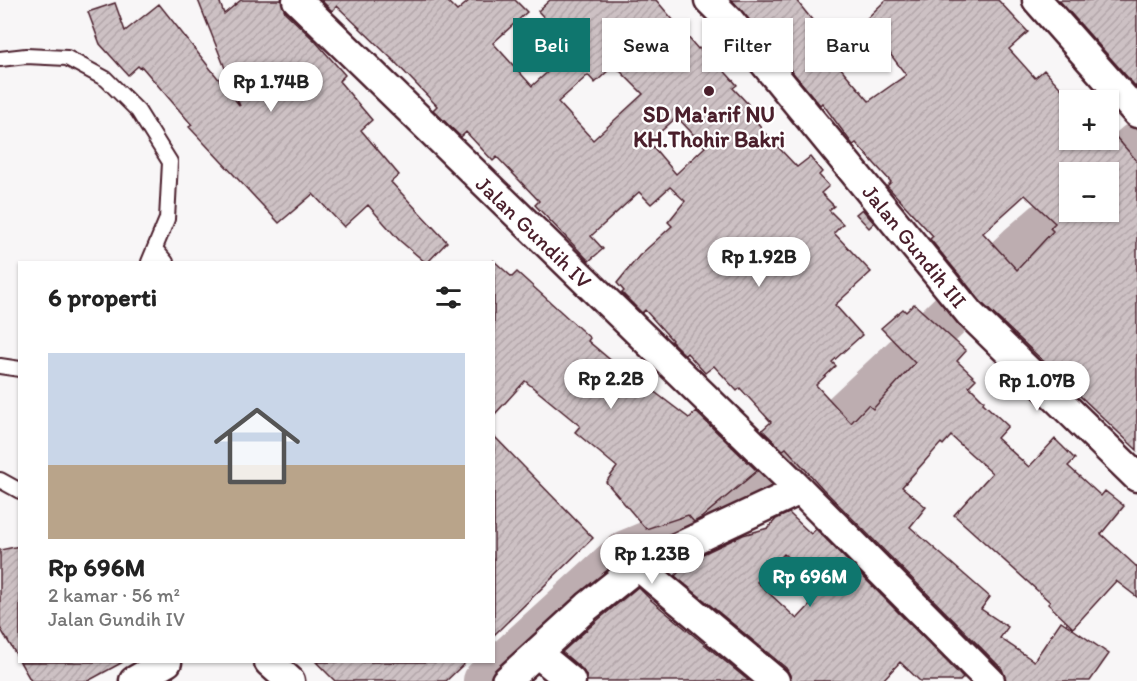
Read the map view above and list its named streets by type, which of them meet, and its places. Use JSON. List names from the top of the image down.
{
  "streets": {
    "street": ["Jalan Gundih IV", "Jalan Gundih III"]
  },
  "places": ["SD Ma'arif NU KH.Thohir Bakri"],
  "page": {
    "chip": [
      "Beli",
      "Sewa",
      "Filter",
      "Baru"
    ],
    "price": [
      "Rp 1.74B",
      "Rp 1.92B",
      "Rp 2.2B",
      "Rp 1.07B",
      "Rp 1.23B",
      "Rp 696M"
    ],
    "map_buttons": ["+", "−"],
    "heading": "6 properti",
    "list": [
      {
        "name": "Rp 696M",
        "note": "2 kamar · 56 m² · Jalan Gundih IV"
      }
    ]
  }
}
